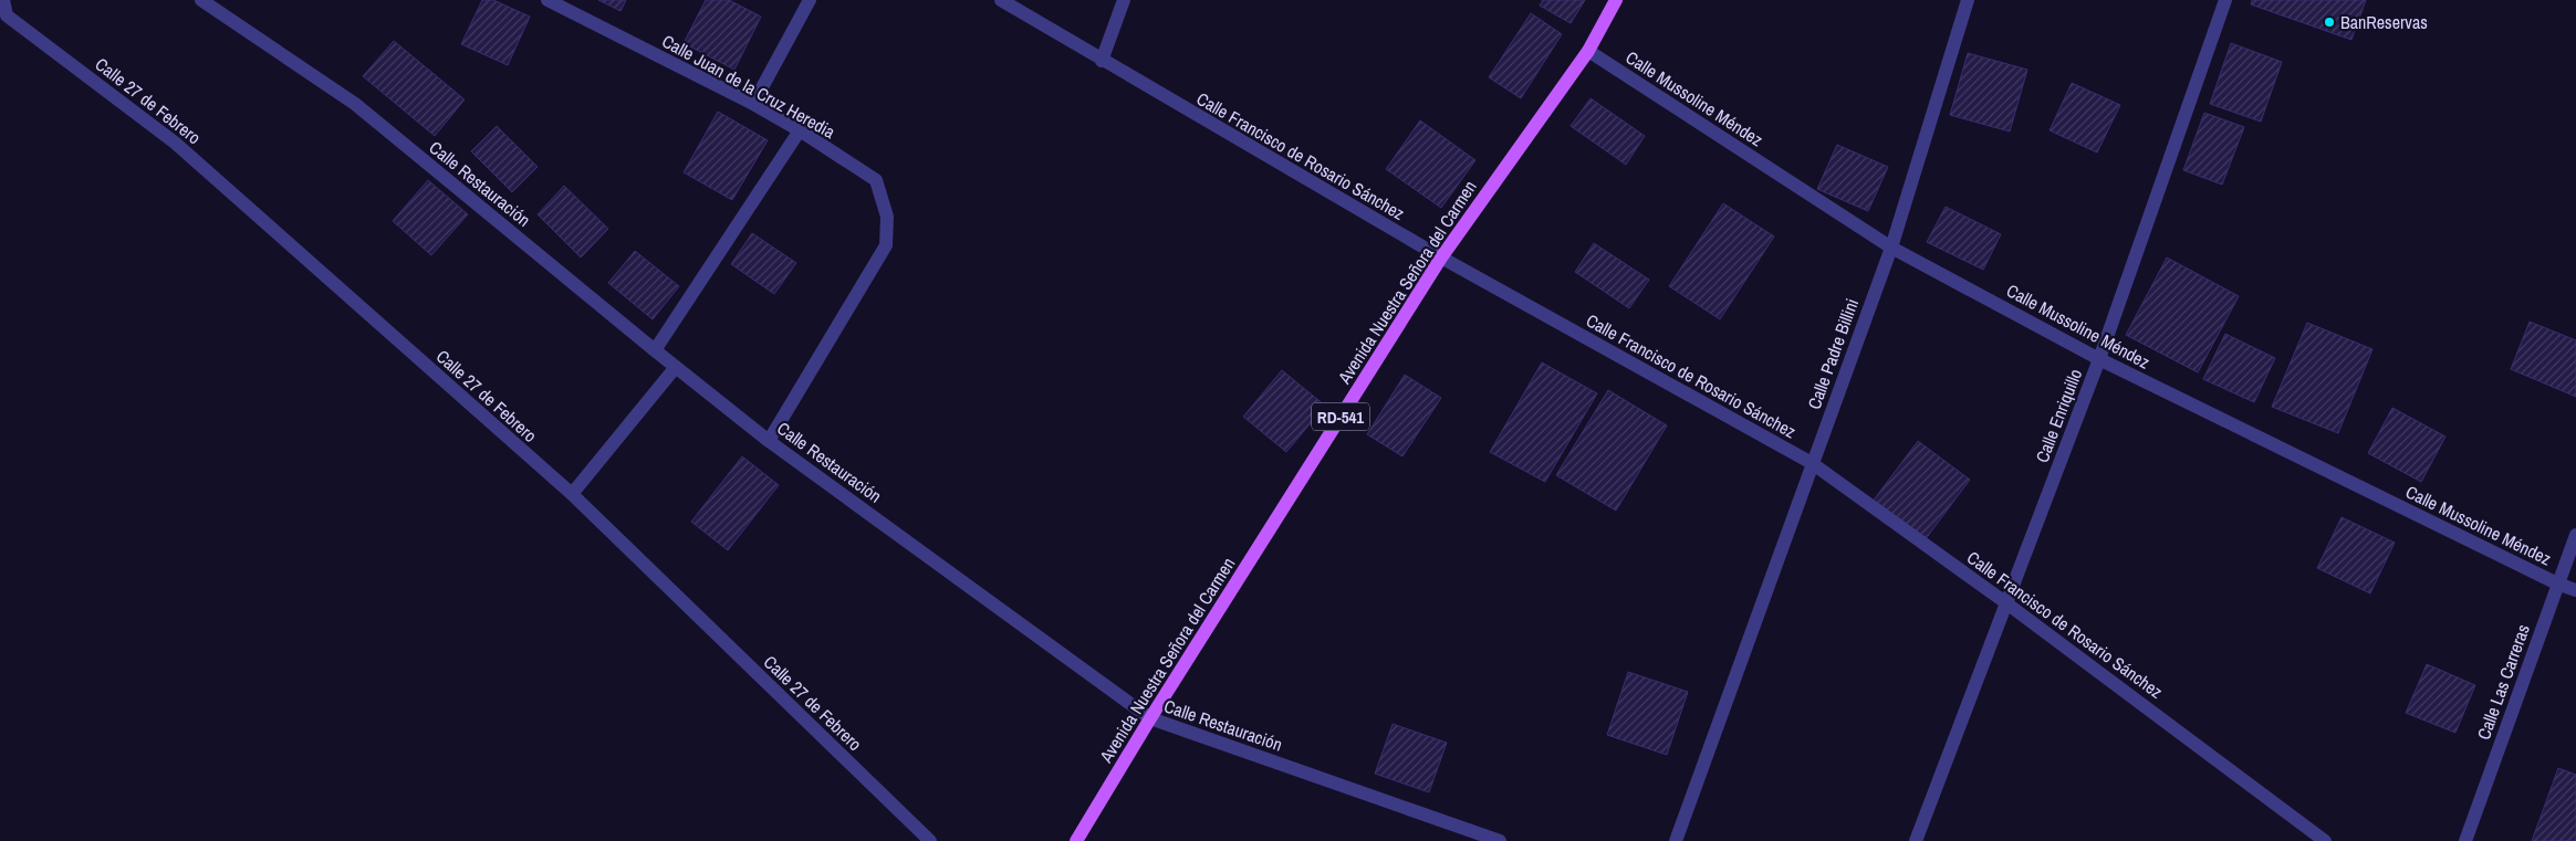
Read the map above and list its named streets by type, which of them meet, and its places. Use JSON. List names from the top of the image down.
{
  "streets": {
    "main road": ["Avenida Nuestra Señora del Carmen", "RD-541"],
    "street": [
      "Calle Juan de la Cruz Heredia",
      "Calle Mussoline Méndez",
      "Calle 27 de Febrero",
      "Calle Francisco de Rosario Sánchez",
      "Calle Restauración",
      "Calle Padre Billini",
      "Calle Enriquillo",
      "Calle Las Carreras"
    ]
  },
  "crossings": [
    ["Calle Juan de la Cruz Heredia", "Calle Restauración"],
    ["Calle Mussoline Méndez", "Avenida Nuestra Señora del Carmen"],
    ["Calle Mussoline Méndez", "Calle Padre Billini"],
    ["Calle Mussoline Méndez", "Calle Enriquillo"],
    ["Calle Mussoline Méndez", "Calle Las Carreras"],
    ["Calle Francisco de Rosario Sánchez", "Avenida Nuestra Señora del Carmen"],
    ["Calle Francisco de Rosario Sánchez", "Calle Padre Billini"],
    ["Calle Francisco de Rosario Sánchez", "Calle Enriquillo"],
    ["Calle Restauración", "Avenida Nuestra Señora del Carmen"]
  ],
  "places": ["BanReservas"]
}
